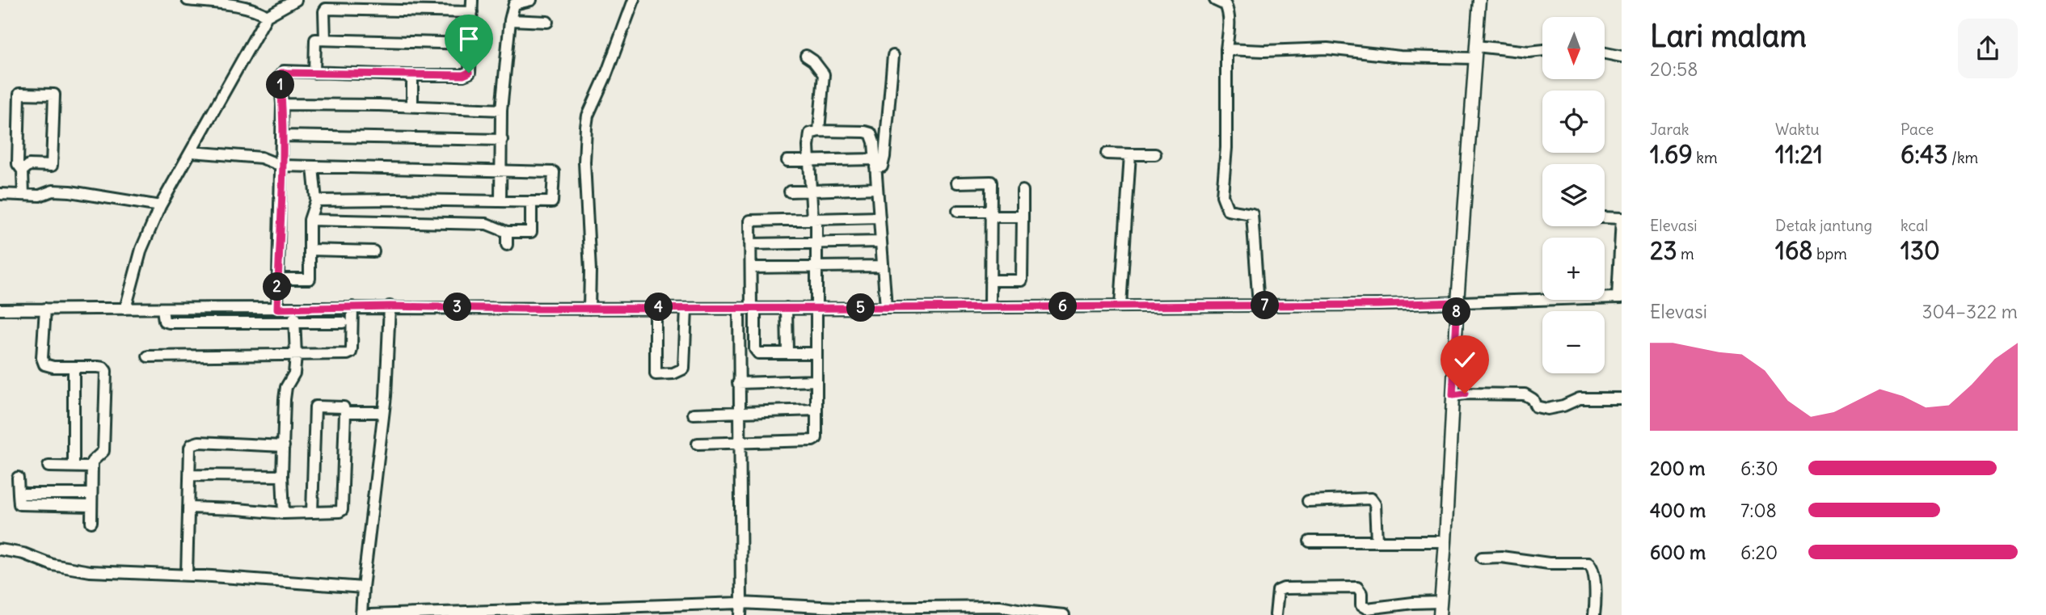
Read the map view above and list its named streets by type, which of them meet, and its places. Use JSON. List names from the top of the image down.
{
  "north": "bottom",
  "page": {
    "heading": ["Lari malam", "20:58"],
    "map_buttons": ["+", "−"],
    "pins": [
      "1",
      "2",
      "7",
      "6",
      "3",
      "4",
      "5",
      "8"
    ],
    "stats": [
      ["Jarak", "1.69 km"],
      ["Waktu", "11:21"],
      ["Pace", "6:43 /km"],
      ["Elevasi", "23 m"],
      ["Detak jantung", "168 bpm"],
      ["kcal", "130"]
    ],
    "chart": ["Elevasi", "304–322 m"],
    "list": [
      {
        "name": "200 m",
        "note": "6:30"
      },
      {
        "name": "400 m",
        "note": "7:08"
      },
      {
        "name": "600 m",
        "note": "6:20"
      }
    ]
  }
}
